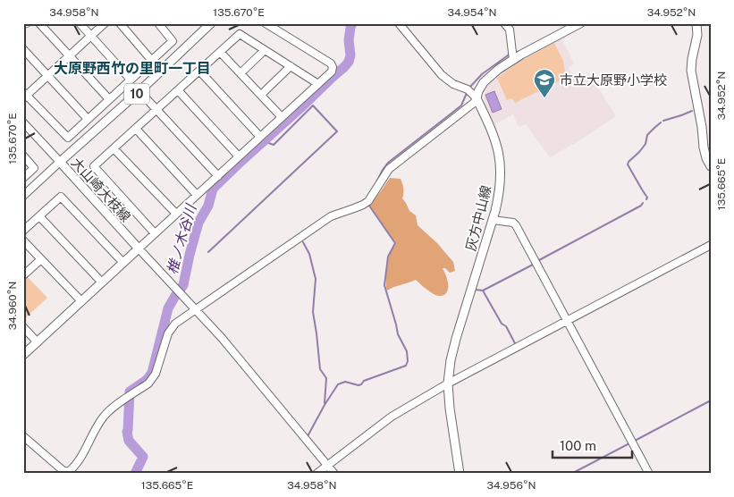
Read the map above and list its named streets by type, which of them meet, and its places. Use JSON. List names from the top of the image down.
{
  "streets": {
    "main road": ["10", "大山崎大枝線", "灰方中山線"]
  },
  "districts": ["大原野西竹の里町一丁目"],
  "water": ["椎ノ木谷川"],
  "places": {
    "school or university": ["市立大原野小学校"]
  },
  "scale_bar": "100 m",
  "coordinates": [
    "34.958°N",
    "135.670°E",
    "34.954°N",
    "34.952°N",
    "135.665°E",
    "34.960°N",
    "34.956°N"
  ]
}
